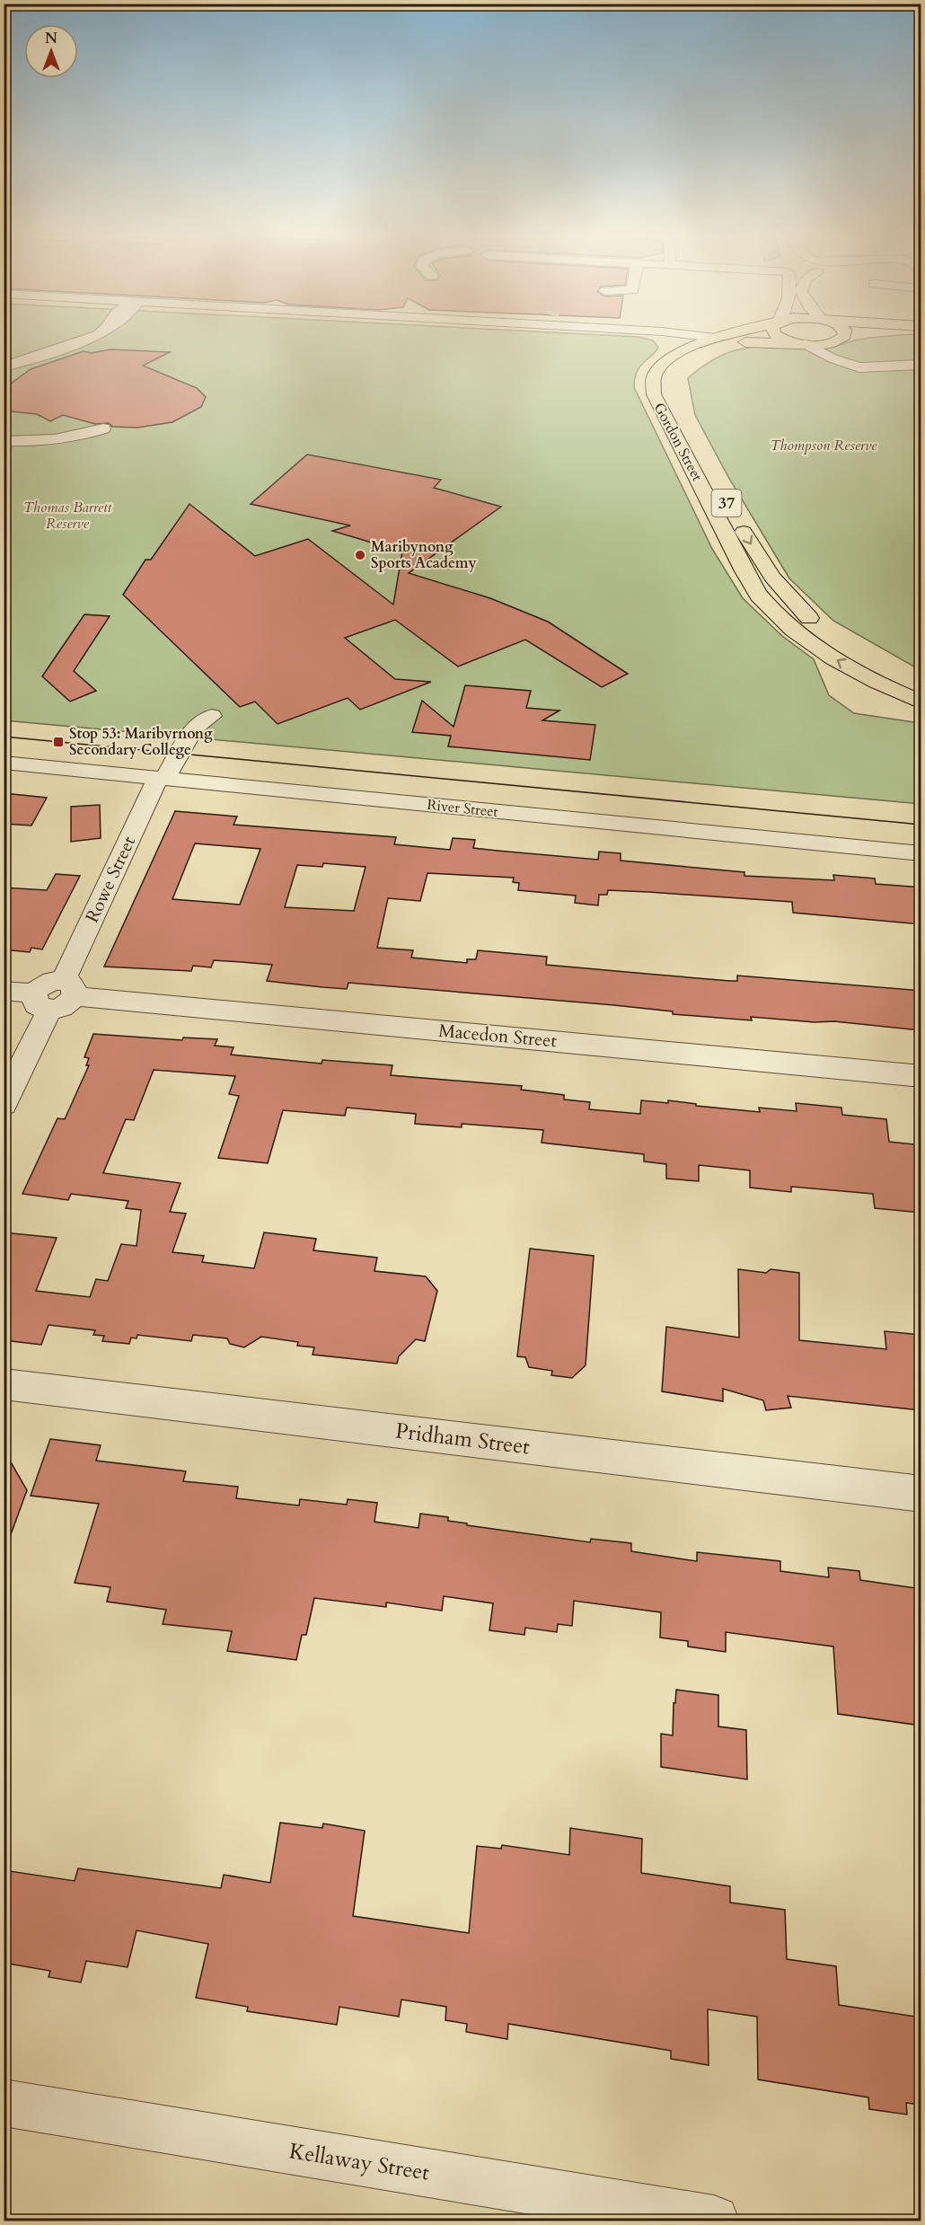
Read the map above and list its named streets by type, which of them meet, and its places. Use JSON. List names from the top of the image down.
{
  "streets": {
    "main road": ["Gordon Street", "37"],
    "street": [
      "River Street",
      "Rowe Street",
      "Macedon Street",
      "Pridham Street",
      "Kellaway Street"
    ]
  },
  "crossings": [
    ["River Street", "Rowe Street"],
    ["Rowe Street", "Macedon Street"]
  ],
  "parks": ["Thompson Reserve", "Thomas Barrett Reserve"],
  "places": {
    "other": ["Maribynong Sports Academy"],
    "transit": ["Stop 53: Maribyrnong Secondary College"]
  },
  "north": "top"
}
